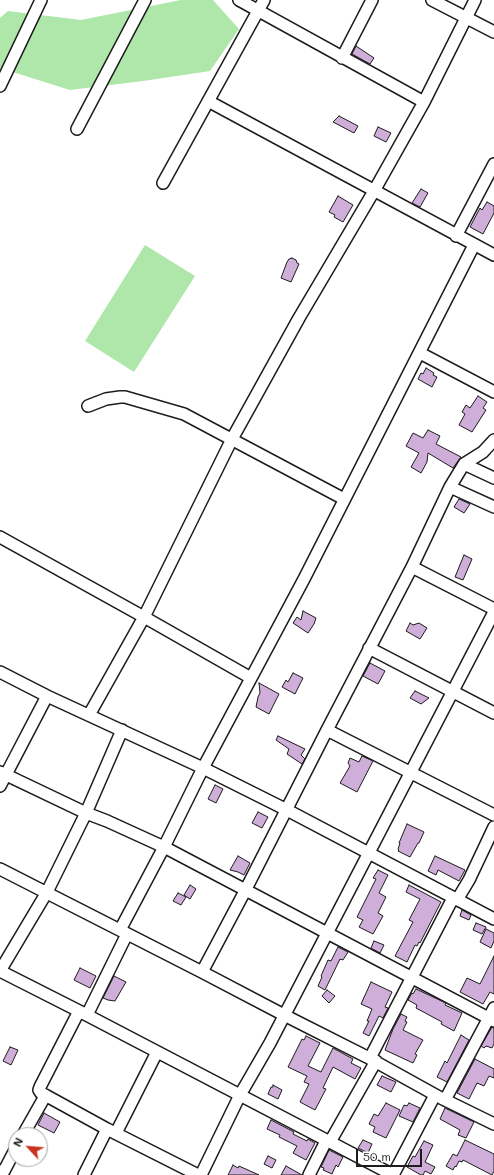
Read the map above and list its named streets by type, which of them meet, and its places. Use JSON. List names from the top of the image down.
{
  "scale_bar": "50 m",
  "north": "top left"
}
